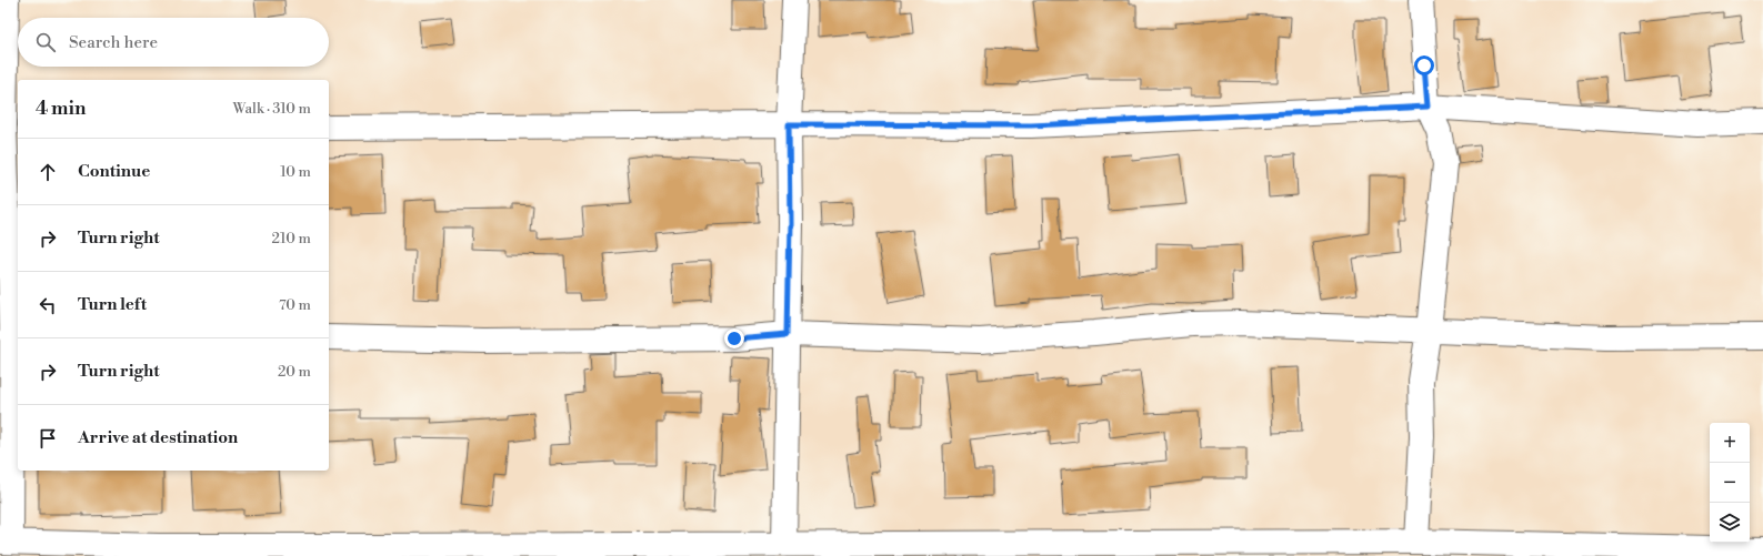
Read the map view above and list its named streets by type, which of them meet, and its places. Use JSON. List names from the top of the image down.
{
  "page": {
    "search": "Search here",
    "heading": ["4 min", "Walk · 310 m"],
    "list": [
      ["Continue", "10 m"],
      ["Turn right", "210 m"],
      ["Turn left", "70 m"],
      ["Turn right", "20 m"],
      "Arrive at destination"
    ],
    "map_buttons": ["+", "−"]
  }
}
